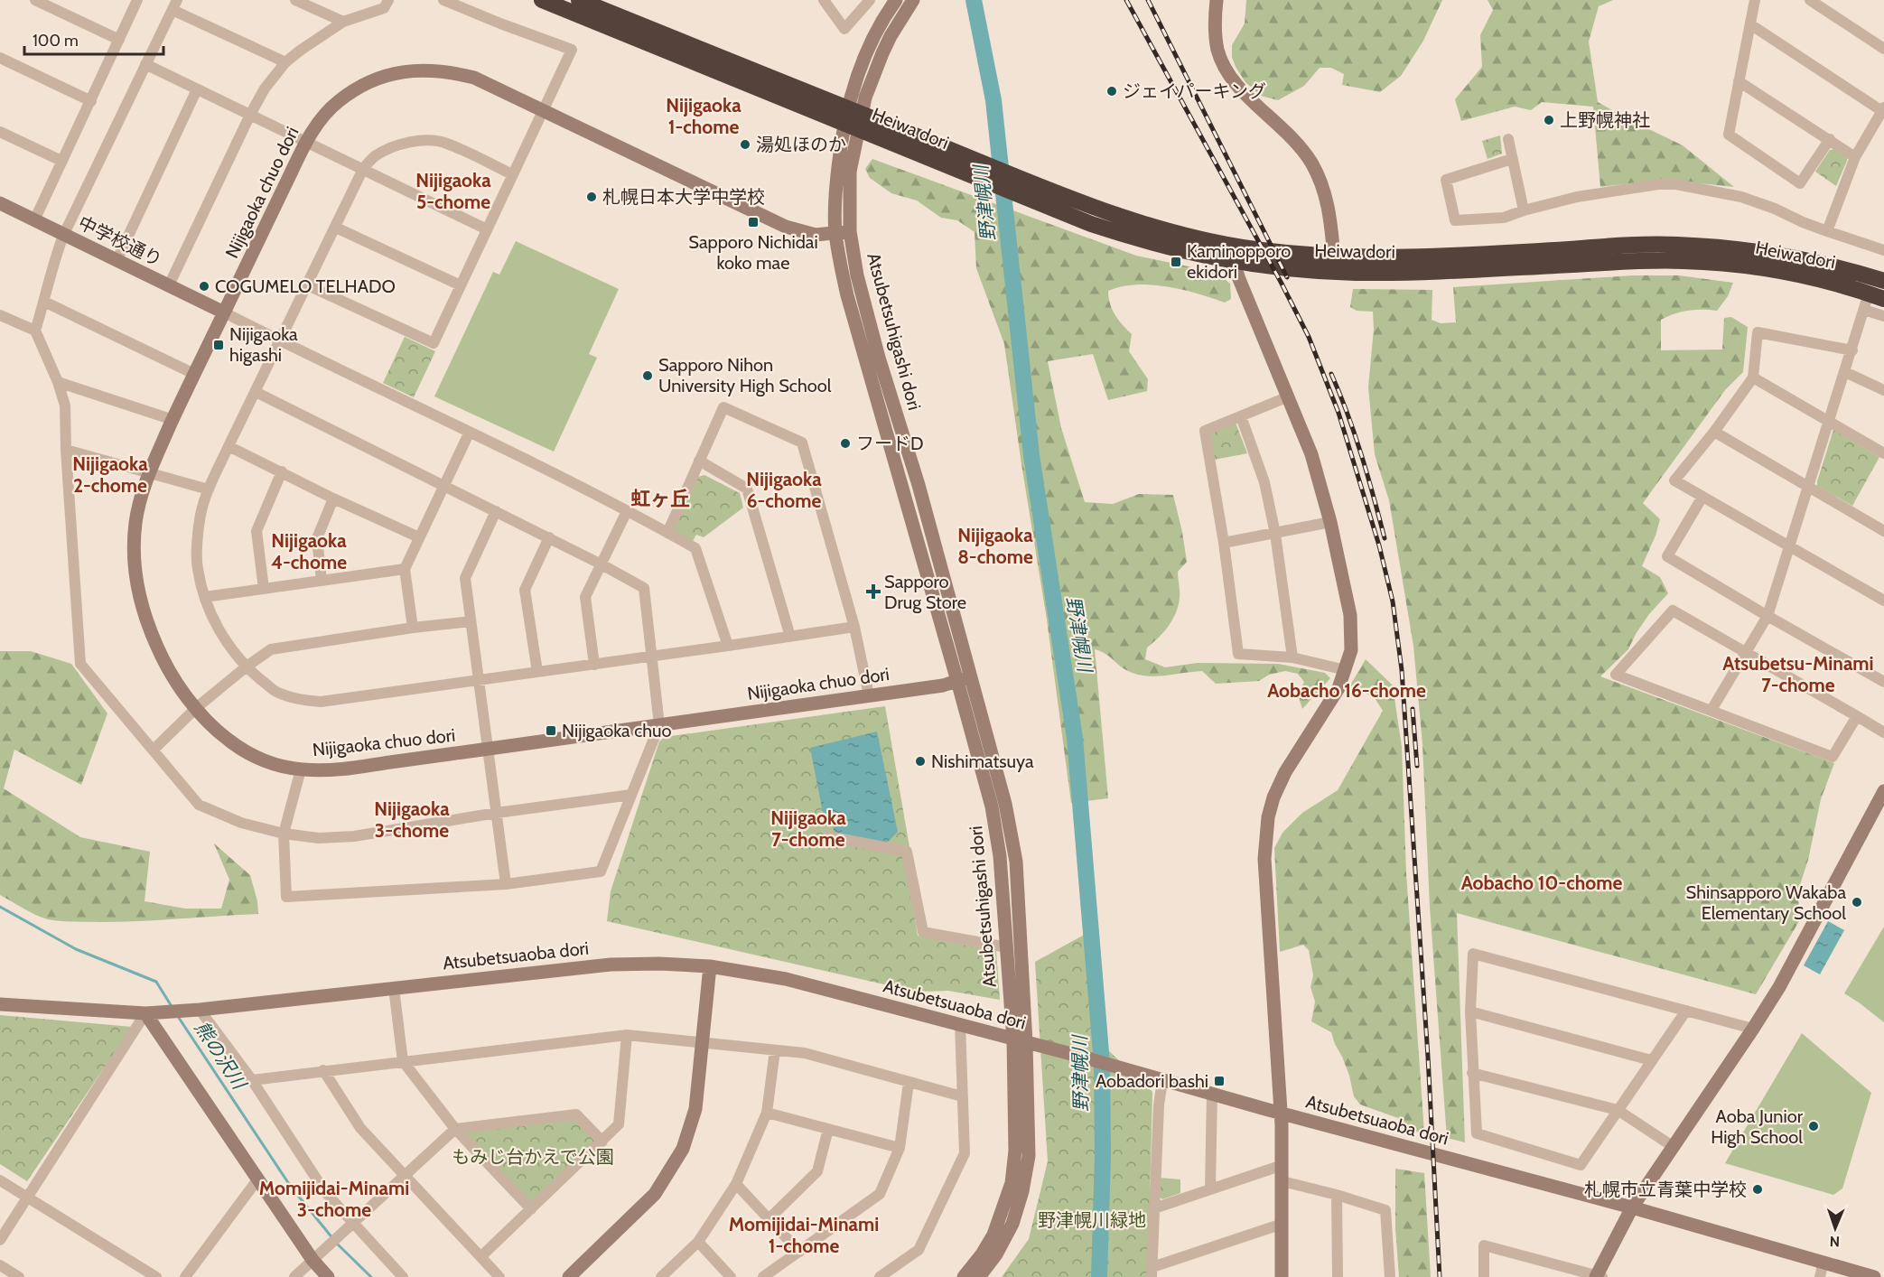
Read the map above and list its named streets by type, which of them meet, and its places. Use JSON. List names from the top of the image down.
{
  "streets": {
    "highway": ["Heiwa dori"],
    "street": [
      "Nijigaoka chuo dori",
      "中学校通り",
      "Atsubetsuhigashi dori",
      "Atsubetsuaoba dori"
    ]
  },
  "crossings": [
    ["Heiwa dori", "Atsubetsuhigashi dori"],
    ["Nijigaoka chuo dori", "中学校通り"],
    ["Nijigaoka chuo dori", "Atsubetsuhigashi dori"],
    ["Atsubetsuhigashi dori", "Atsubetsuaoba dori"]
  ],
  "districts": [
    "Nijigaoka 1-chome",
    "Nijigaoka 5-chome",
    "Nijigaoka 2-chome",
    "Nijigaoka 6-chome",
    "虹ヶ丘",
    "Nijigaoka 8-chome",
    "Nijigaoka 4-chome",
    "Atsubetsu-Minami 7-chome",
    "Aobacho 16-chome",
    "Nijigaoka 3-chome",
    "Nijigaoka 7-chome",
    "Aobacho 10-chome",
    "Momijidai-Minami 3-chome",
    "Momijidai-Minami 1-chome"
  ],
  "water": ["野津幌川", "熊の沢川"],
  "parks": ["もみじ台かえで公園", "野津幌川緑地"],
  "places": {
    "other": [
      "ジェイパーキング",
      "上野幌神社",
      "湯処ほのか",
      "札幌日本大学中学校",
      "COGUMELO TELHADO",
      "Sapporo Nihon University High School",
      "フードD",
      "Nishimatsuya",
      "Shinsapporo Wakaba Elementary School",
      "Aoba Junior High School",
      "札幌市立青葉中学校"
    ],
    "transit": [
      "Sapporo Nichidai koko mae",
      "Kaminopporo ekidori",
      "Nijigaoka higashi",
      "Nijigaoka chuo",
      "Aobadori bashi"
    ],
    "health": ["Sapporo Drug Store"]
  },
  "scale_bar": "100 m",
  "north": "bottom"
}
